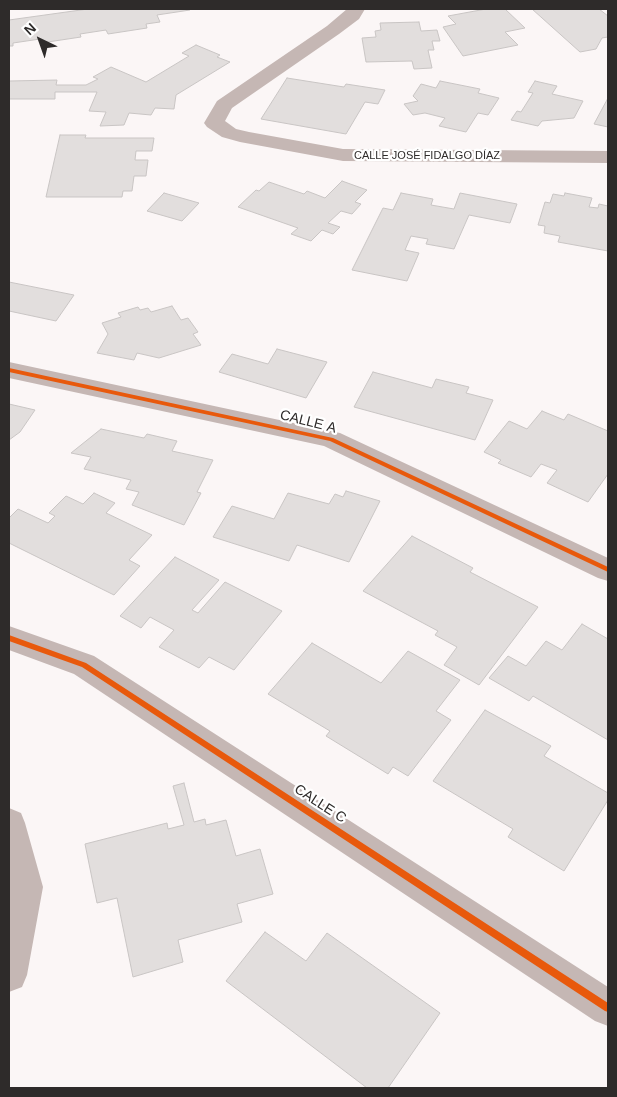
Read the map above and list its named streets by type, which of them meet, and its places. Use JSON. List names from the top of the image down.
{
  "streets": {
    "street": ["CALLE JOSÉ FIDALGO DÍAZ", "CALLE A", "CALLE C"]
  },
  "north": "top left"
}
